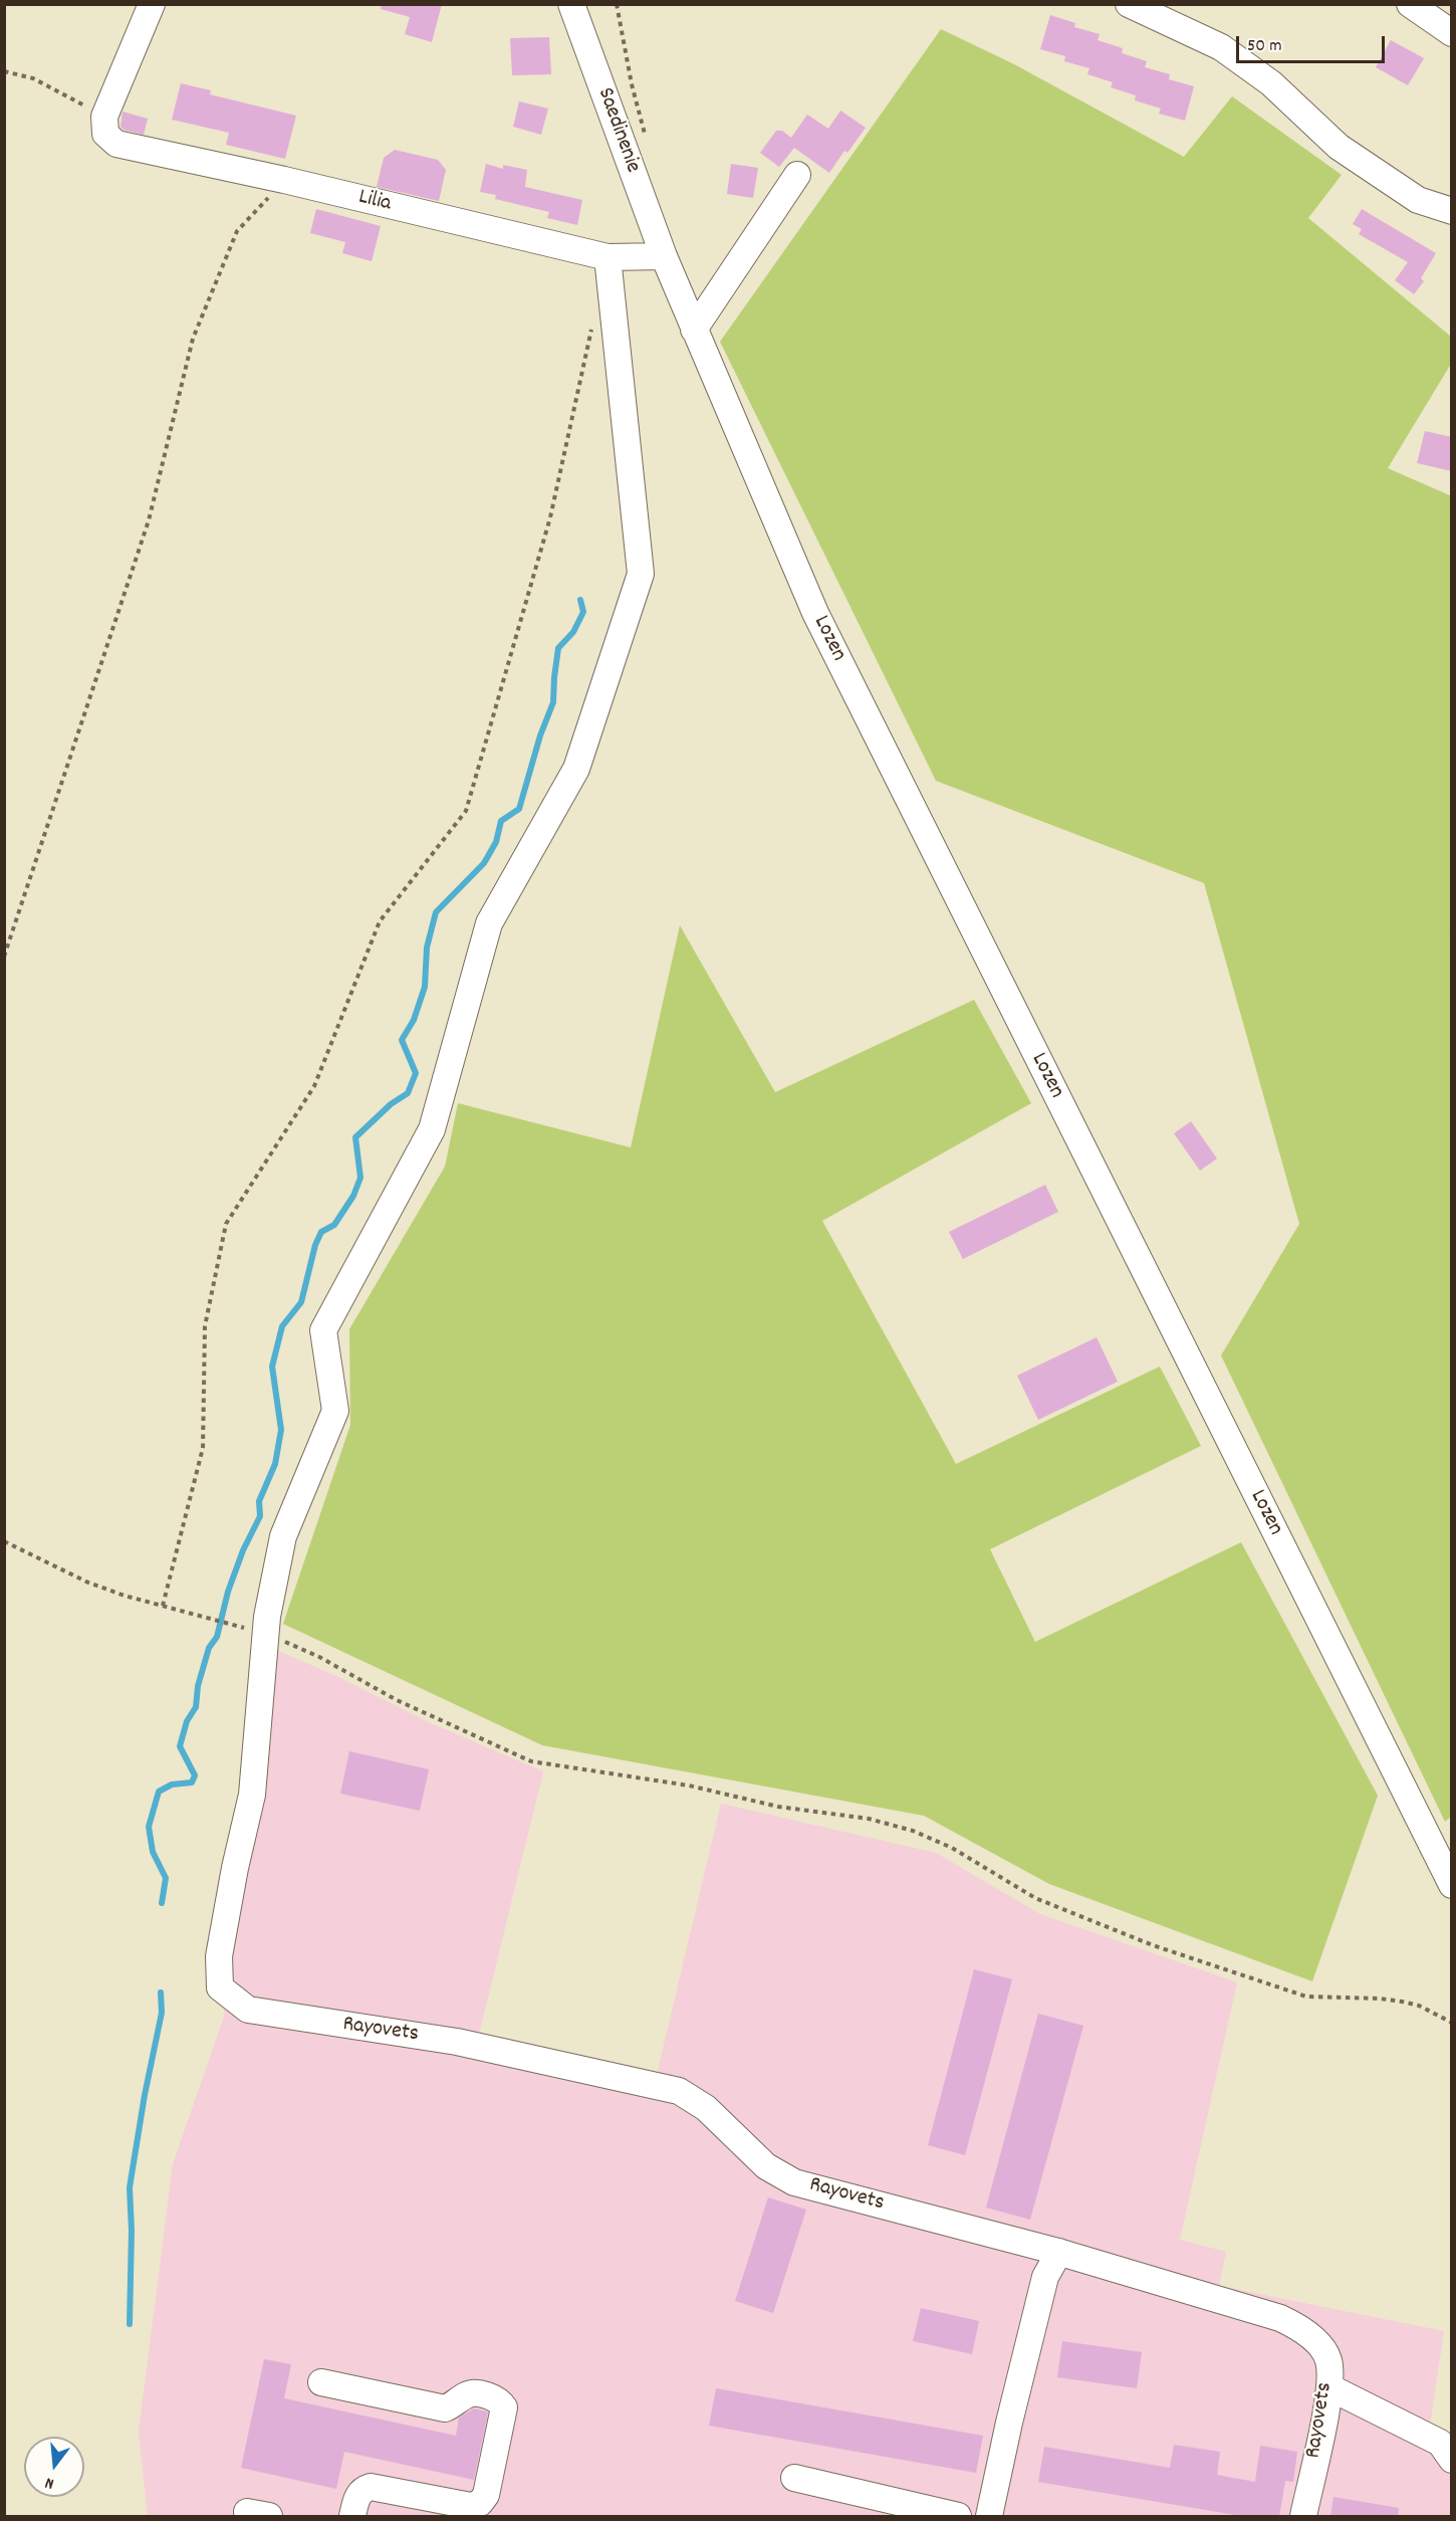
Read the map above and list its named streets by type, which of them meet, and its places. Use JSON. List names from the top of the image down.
{
  "streets": {
    "street": [
      "Saedinenie",
      "Lilia",
      "Lozen",
      "Rayovets"
    ]
  },
  "crossings": [
    ["Saedinenie", "Lilia"],
    ["Saedinenie", "Lozen"],
    ["Lilia", "Lozen"]
  ],
  "scale_bar": "50 m",
  "north": "bottom"
}
